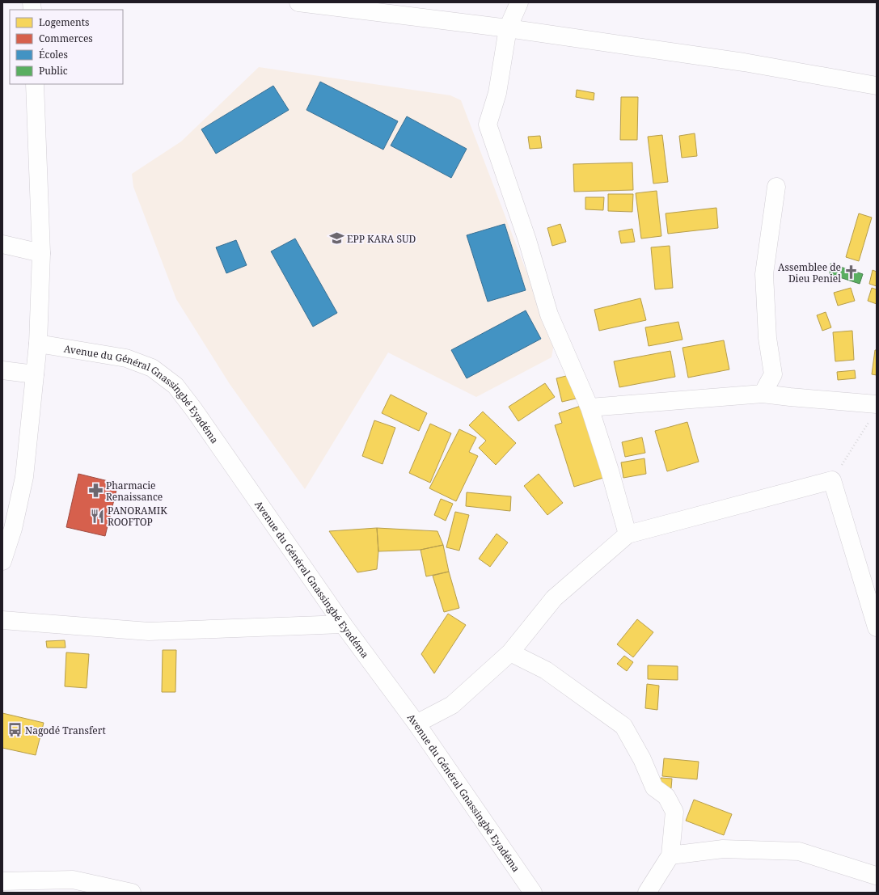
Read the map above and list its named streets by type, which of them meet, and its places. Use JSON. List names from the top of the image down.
{
  "streets": {
    "main road": ["Avenue du Général Gnassingbé Eyadéma"]
  },
  "places": {
    "school or university": ["EPP KARA SUD"],
    "church": ["Assemblee de Dieu Peniel"],
    "pharmacy": ["Pharmacie Renaissance"],
    "restaurant": ["PANORAMIK ROOFTOP"],
    "bus stop": ["Nagodé Transfert"]
  },
  "legend": [
    "Logements",
    "Commerces",
    "Écoles",
    "Public"
  ]
}
